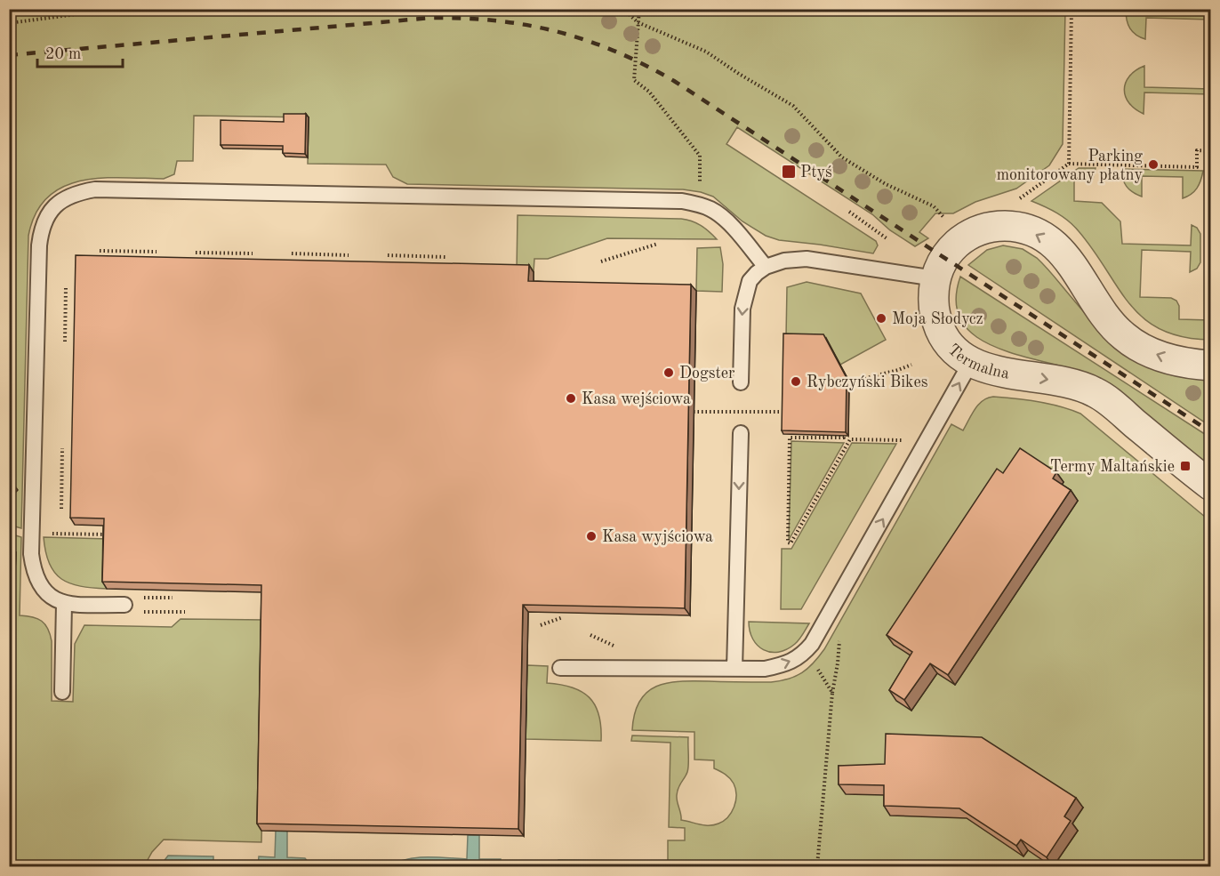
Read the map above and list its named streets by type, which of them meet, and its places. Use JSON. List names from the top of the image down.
{
  "streets": {
    "street": ["Termalna"]
  },
  "places": {
    "other": [
      "Parking monitorowany płatny",
      "Moja Słodycz",
      "Dogster",
      "Rybczyński Bikes",
      "Kasa wejściowa",
      "Kasa wyjściowa"
    ],
    "transit": ["Ptyś", "Termy Maltańskie"]
  },
  "scale_bar": "20 m"
}
